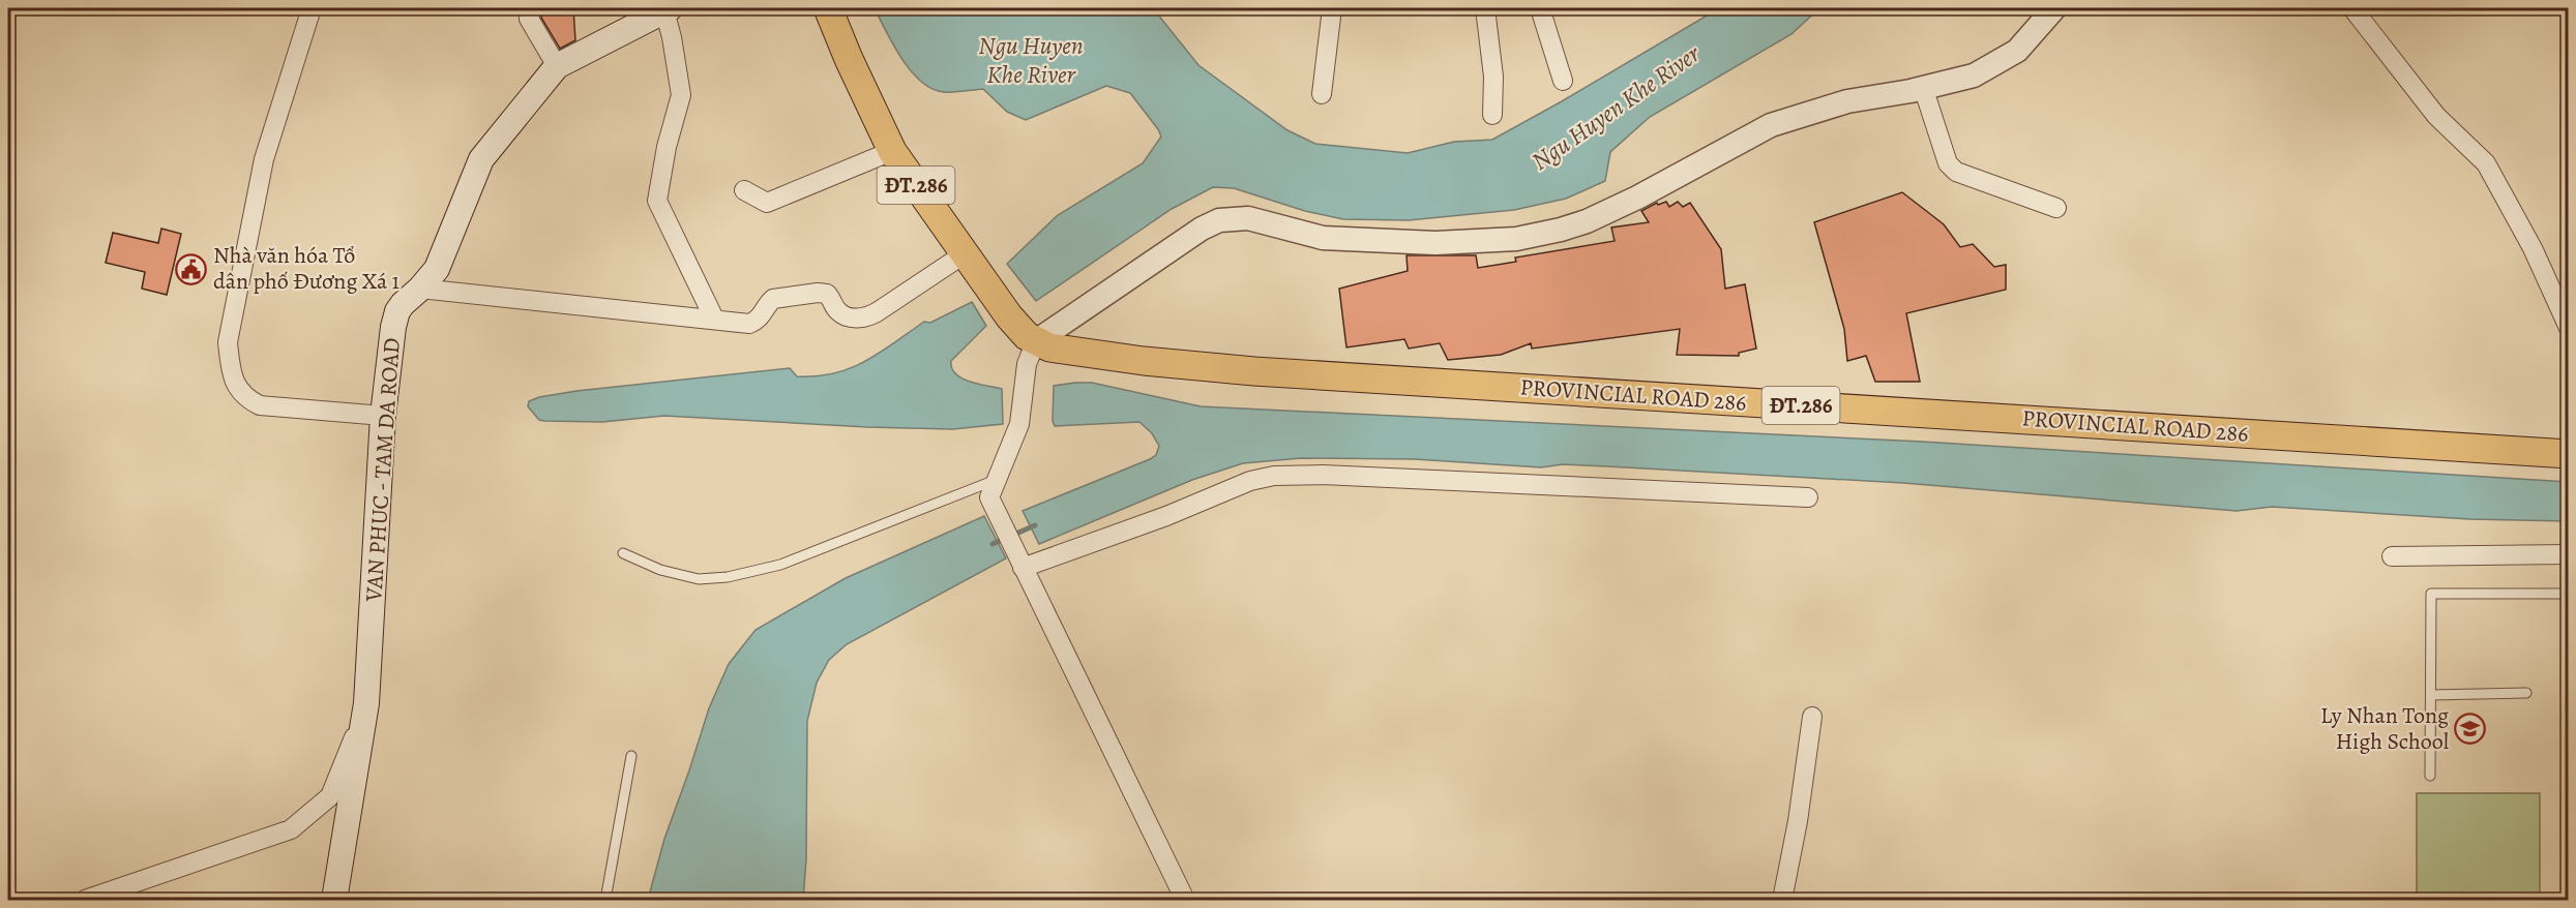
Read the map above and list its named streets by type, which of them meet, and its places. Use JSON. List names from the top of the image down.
{
  "streets": {
    "main road": ["ĐT.286", "PROVINCIAL ROAD 286", "VAN PHUC - TAM DA ROAD"]
  },
  "crossings": [
    ["ĐT.286", "PROVINCIAL ROAD 286"]
  ],
  "water": ["Ngu Huyen Khe River"],
  "places": {
    "public building": ["Nhà văn hóa Tổ dân phố Đương Xá 1"],
    "school or university": ["Ly Nhan Tong High School"]
  }
}
